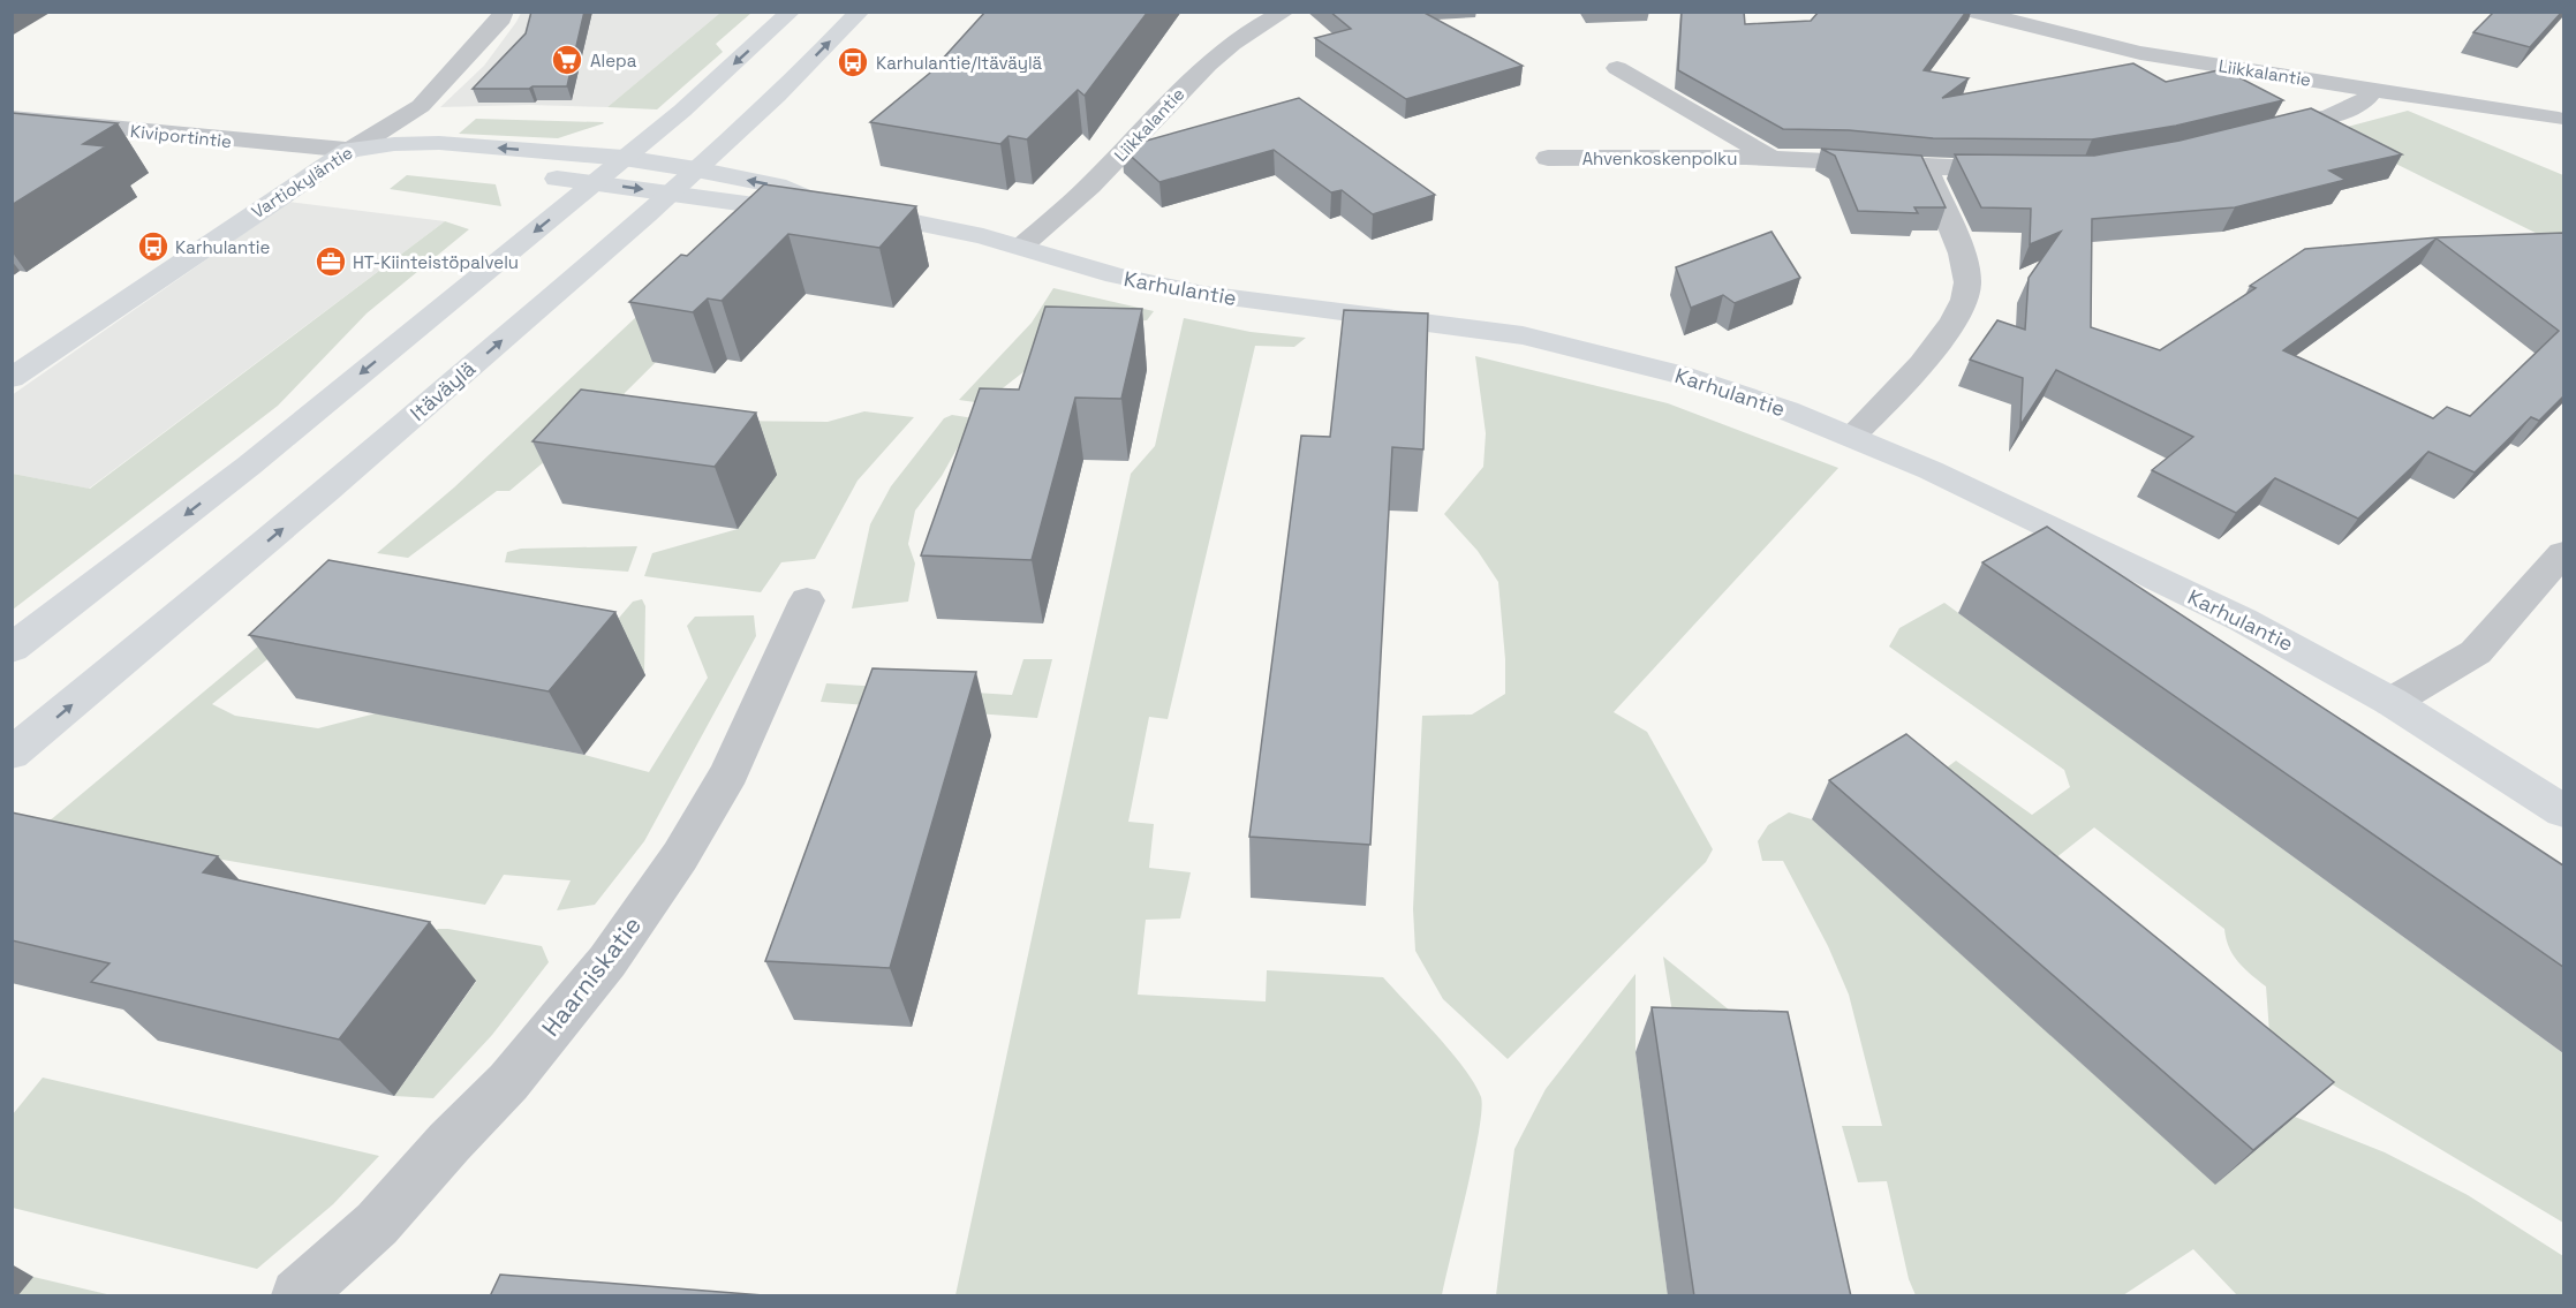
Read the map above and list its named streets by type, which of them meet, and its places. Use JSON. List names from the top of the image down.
{
  "streets": {
    "main road": [
      "Kiviportintie",
      "Vartiokyläntie",
      "Karhulantie",
      "Itäväylä"
    ],
    "street": ["Liikkalantie", "Ahvenkoskenpolku", "Haarniskatie"]
  },
  "crossings": [
    ["Liikkalantie", "Karhulantie"],
    ["Kiviportintie", "Vartiokyläntie"],
    ["Kiviportintie", "Karhulantie"],
    ["Karhulantie", "Itäväylä"]
  ],
  "one_way": ["Kiviportintie"],
  "places": {
    "supermarket": ["Alepa"],
    "bus stop": ["Karhulantie/Itäväylä", "Karhulantie"],
    "office": ["HT-Kiinteistöpalvelu"]
  }
}
